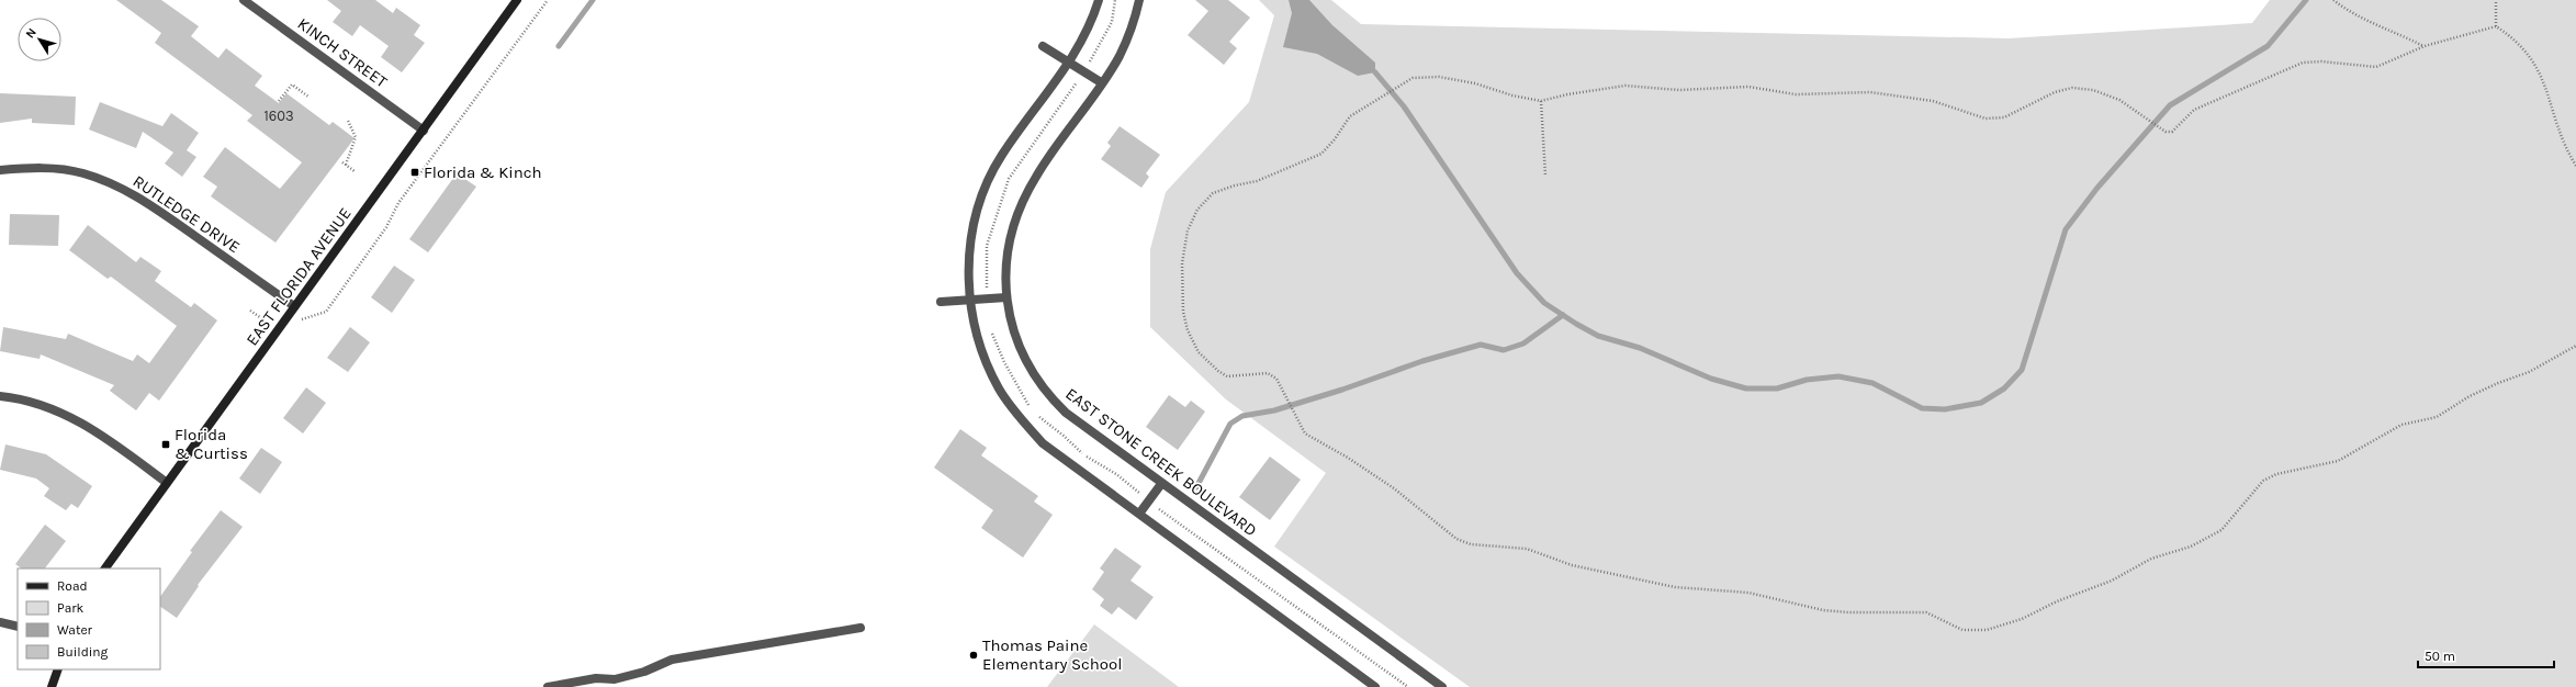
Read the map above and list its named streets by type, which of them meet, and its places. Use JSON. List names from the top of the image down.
{
  "streets": {
    "street": [
      "KINCH STREET",
      "RUTLEDGE DRIVE",
      "EAST FLORIDA AVENUE",
      "EAST STONE CREEK BOULEVARD"
    ]
  },
  "crossings": [
    ["KINCH STREET", "EAST FLORIDA AVENUE"],
    ["RUTLEDGE DRIVE", "EAST FLORIDA AVENUE"]
  ],
  "places": {
    "transit": ["Florida & Kinch", "Florida & Curtiss"],
    "other": ["Thomas Paine Elementary School"]
  },
  "house_numbers": ["1603"],
  "legend": [
    "Road",
    "Park",
    "Water",
    "Building"
  ],
  "scale_bar": "50 m",
  "north": "top left"
}
